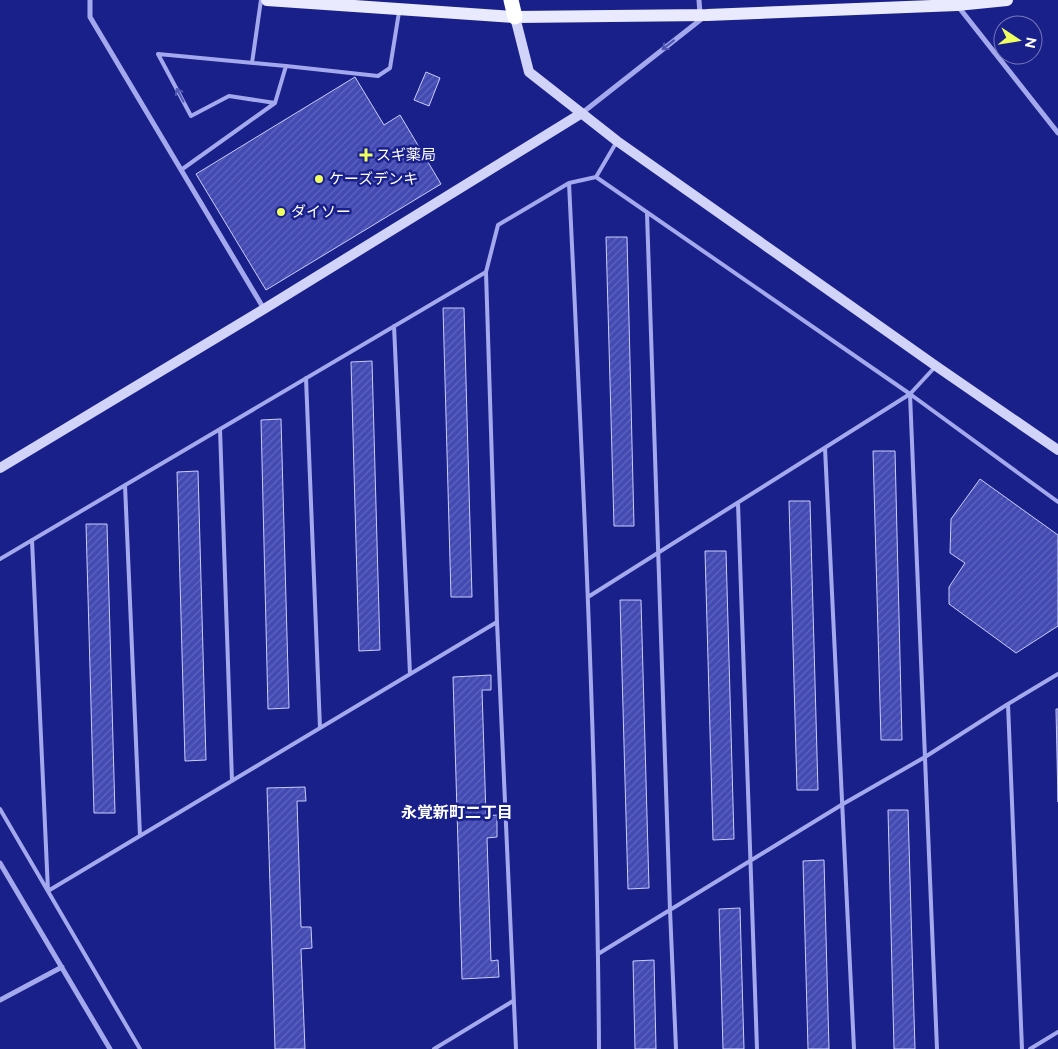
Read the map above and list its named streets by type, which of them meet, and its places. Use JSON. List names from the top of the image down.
{
  "districts": ["永覚新町二丁目"],
  "places": {
    "health": ["スギ薬局"],
    "other": ["ケーズデンキ", "ダイソー"]
  },
  "north": "right"
}
